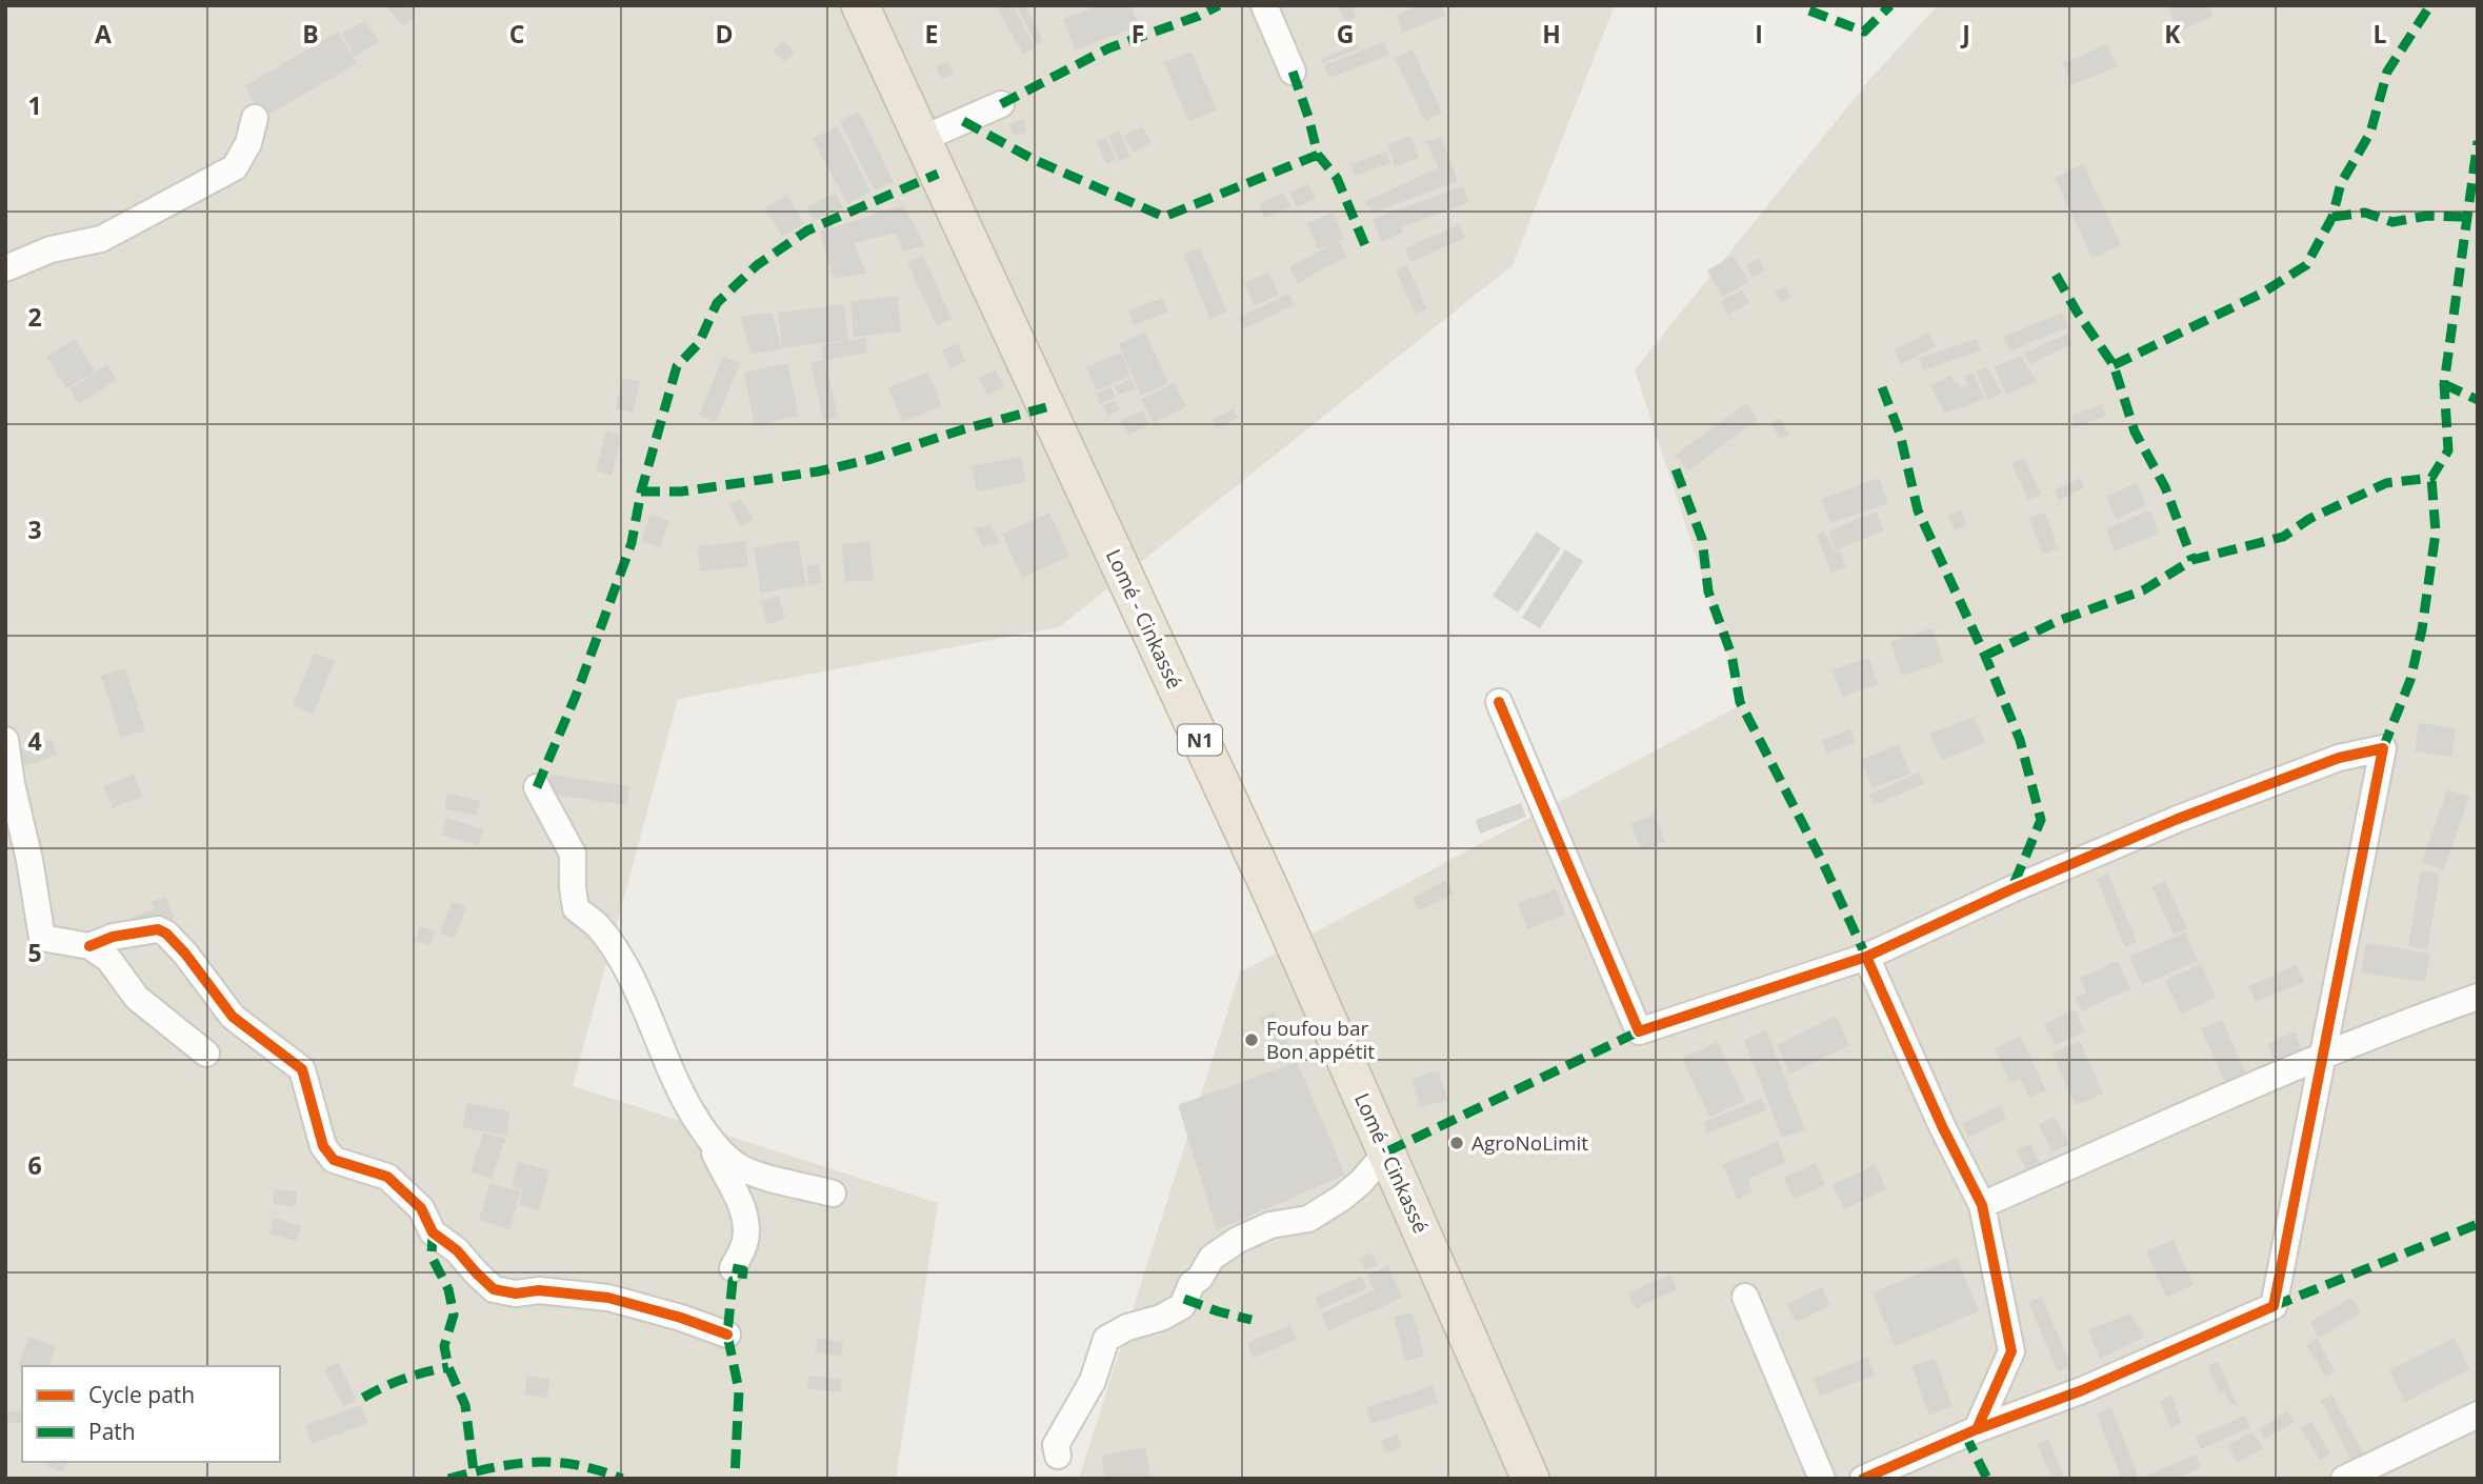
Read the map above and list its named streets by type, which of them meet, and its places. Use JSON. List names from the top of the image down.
{
  "streets": {
    "highway": ["Lomé - Cinkassé", "N1"]
  },
  "places": ["Foufou bar Bon appétit", "AgroNoLimit"],
  "legend": ["Cycle path", "Path"],
  "grid": {
    "columns": [
      "A",
      "B",
      "C",
      "D",
      "E",
      "F",
      "G",
      "H",
      "I",
      "J",
      "K",
      "L"
    ],
    "rows": [
      "1",
      "2",
      "3",
      "4",
      "5",
      "6"
    ]
  }
}
